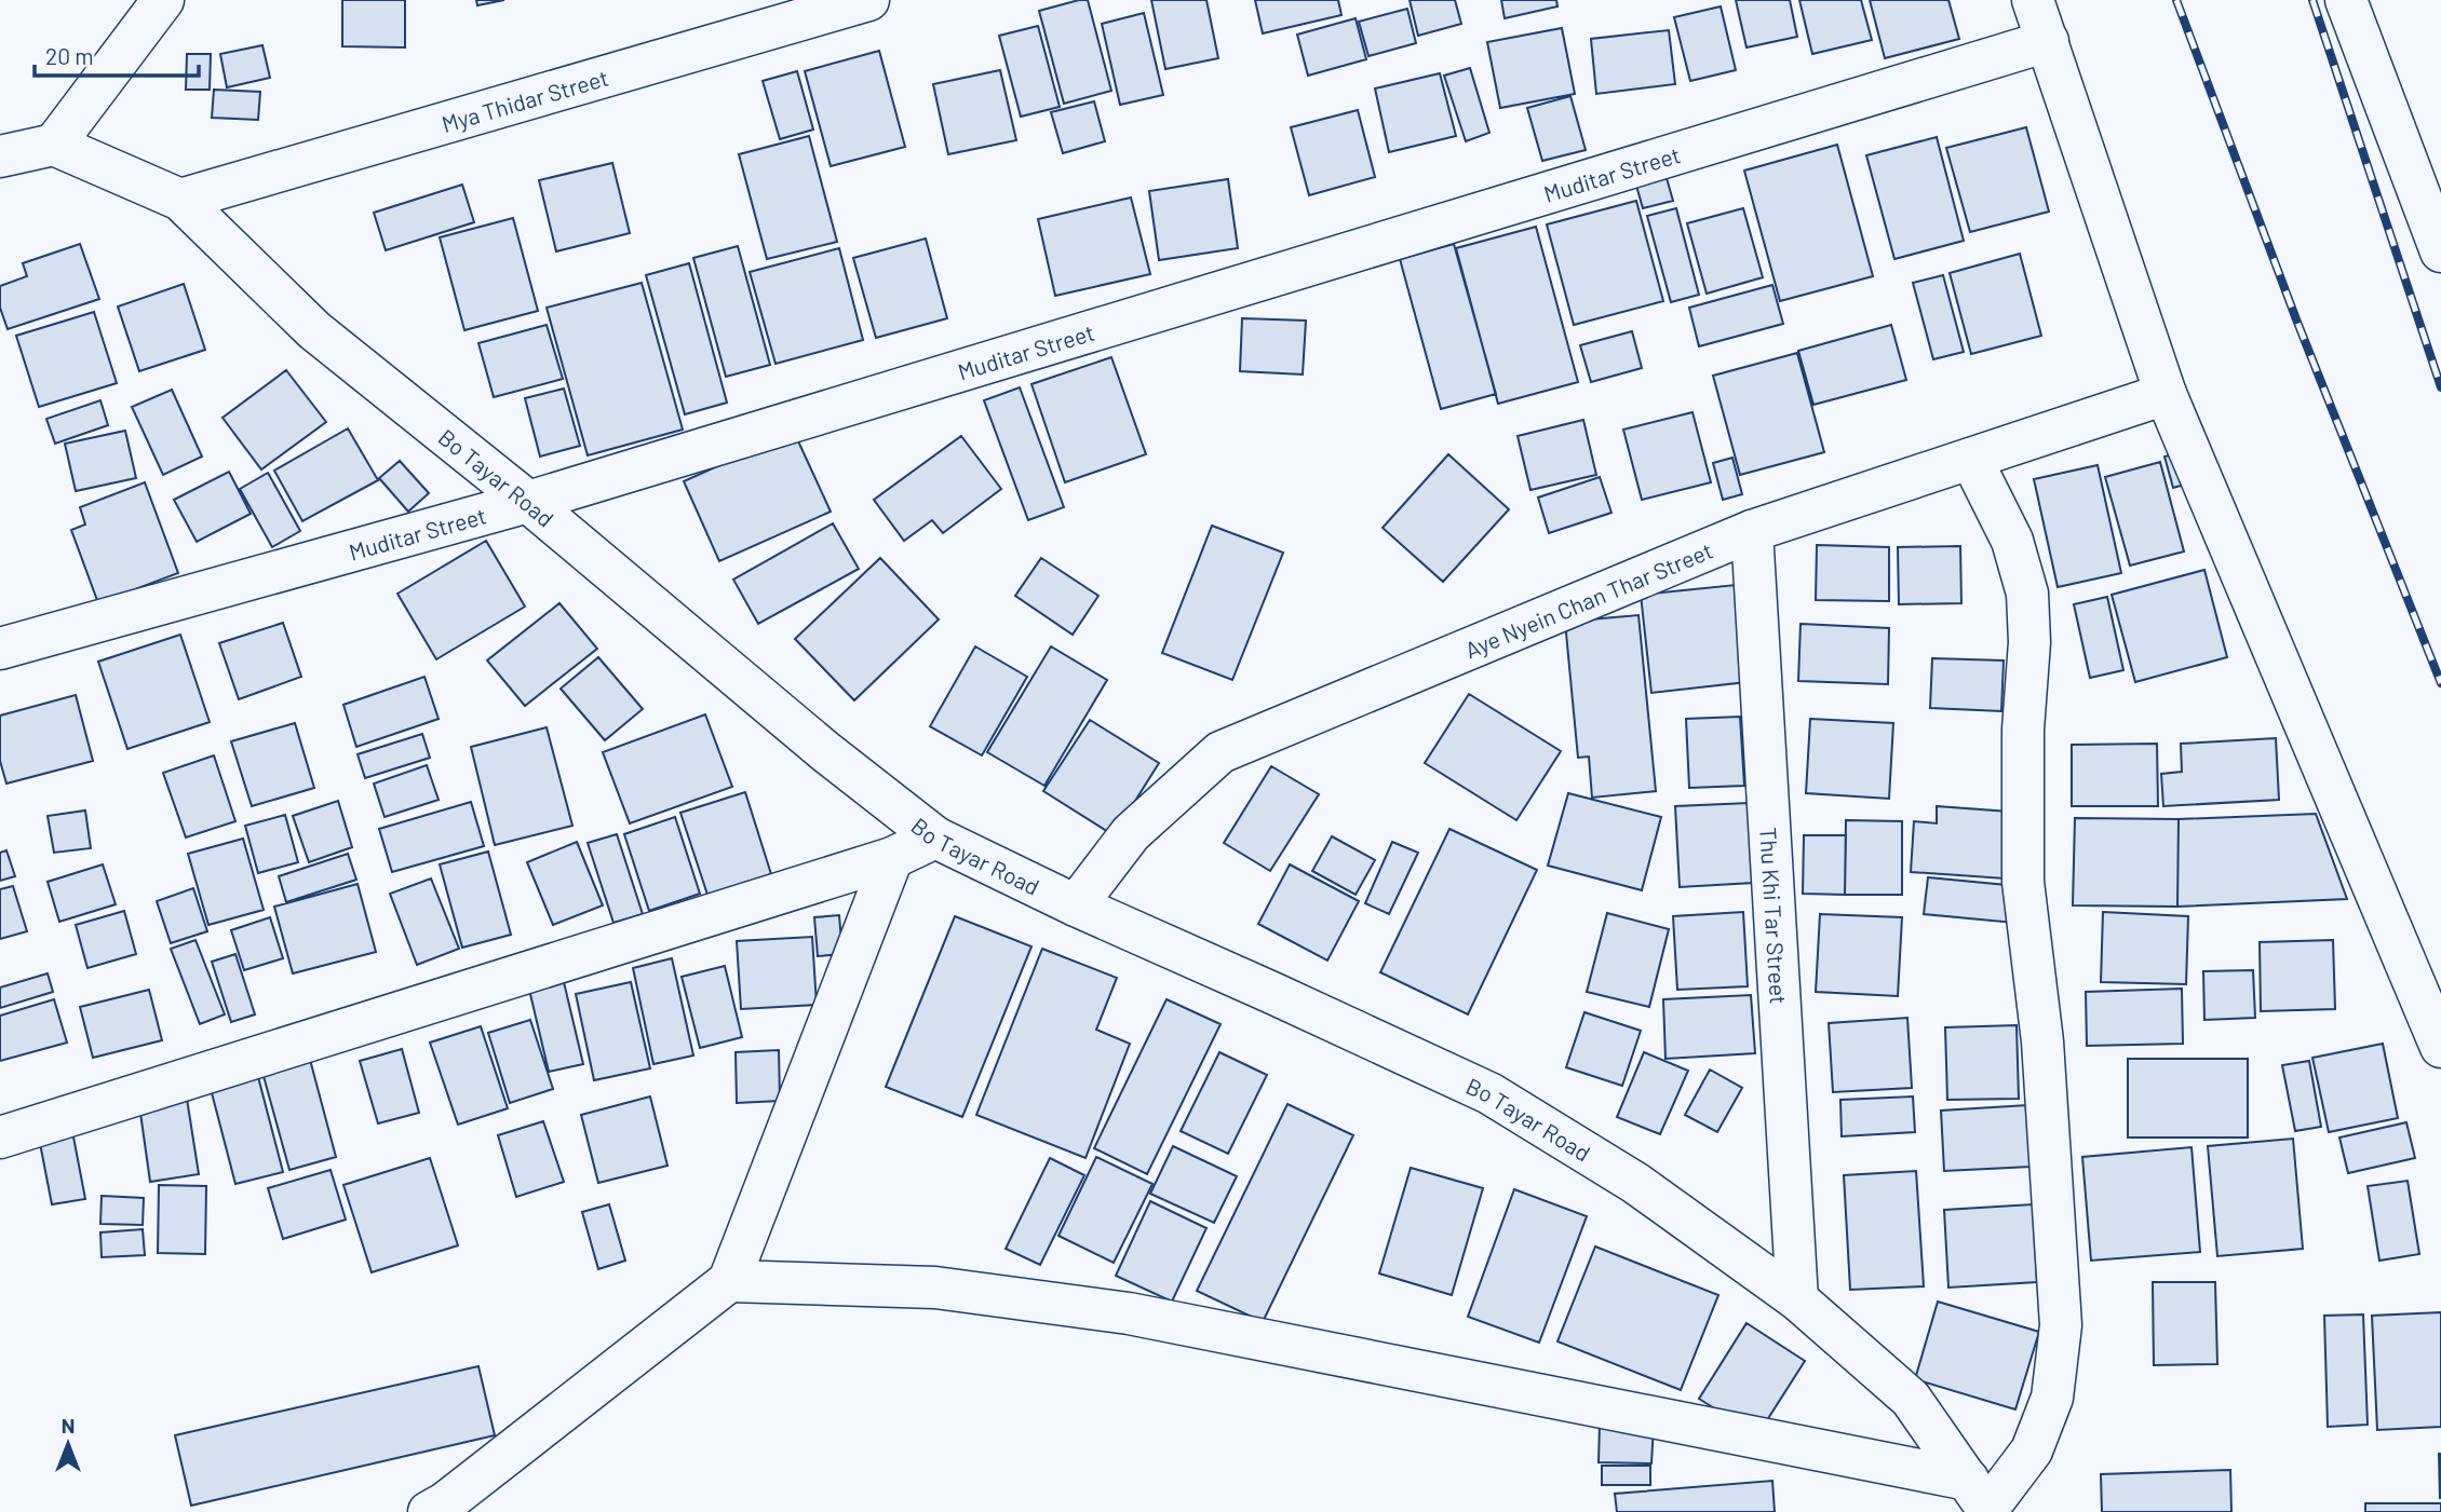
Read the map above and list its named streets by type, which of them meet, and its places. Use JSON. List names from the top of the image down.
{
  "streets": {
    "street": [
      "Mya Thidar Street",
      "Muditar Street",
      "Bo Tayar Road",
      "Aye Nyein Chan Thar Street",
      "Thu Khi Tar Street"
    ]
  },
  "crossings": [
    ["Mya Thidar Street", "Bo Tayar Road"],
    ["Muditar Street", "Bo Tayar Road"],
    ["Bo Tayar Road", "Aye Nyein Chan Thar Street"],
    ["Bo Tayar Road", "Thu Khi Tar Street"],
    ["Aye Nyein Chan Thar Street", "Thu Khi Tar Street"]
  ],
  "scale_bar": "20 m",
  "north": "top"
}
